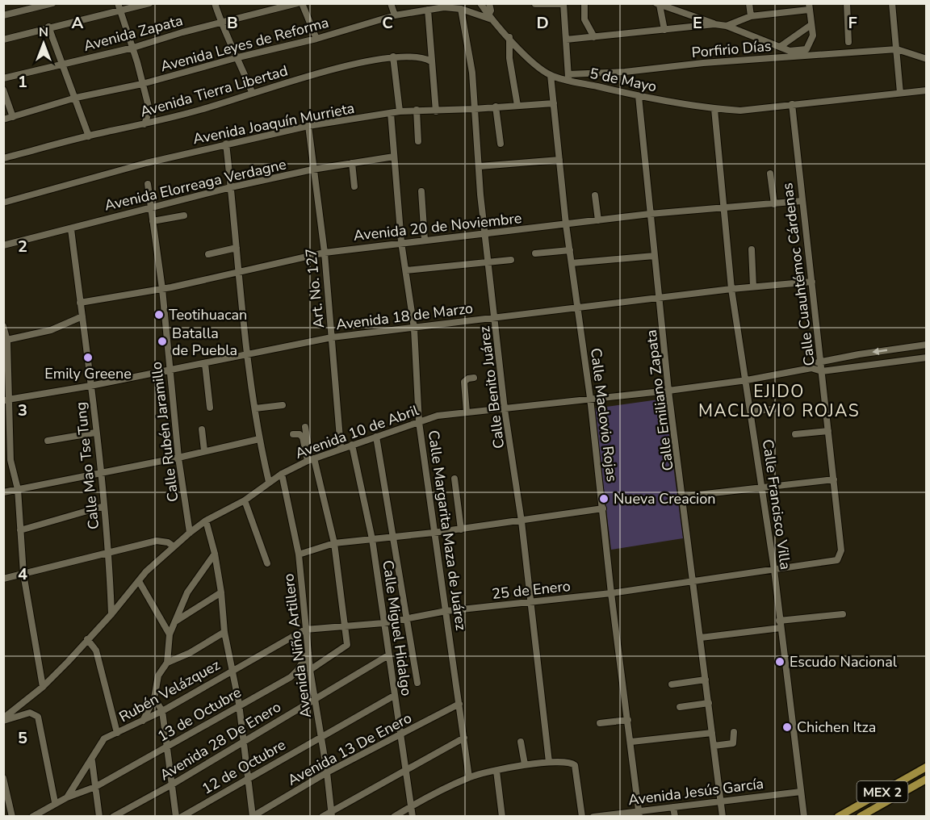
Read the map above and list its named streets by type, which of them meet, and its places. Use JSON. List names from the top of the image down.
{
  "streets": {
    "main road": ["MEX 2"],
    "street": [
      "Avenida Zapata",
      "Avenida Leyes de Reforma",
      "Porfirio Días",
      "5 de Mayo",
      "Avenida Tierra Libertad",
      "Avenida Joaquín Murrieta",
      "Avenida Elorreaga Verdagne",
      "Avenida 20 de Noviembre",
      "Calle Cuauhtémoc Cárdenas",
      "Art. No. 127",
      "Avenida 18 de Marzo",
      "Calle Benito Juárez",
      "Calle Emiliano Zapata",
      "Calle Maclovio Rojas",
      "Calle Rubén Jaramillo",
      "Avenida 10 de Abril",
      "Calle Mao Tse Tung",
      "Calle Francisco Villa",
      "Calle Margarita Maza de Juárez",
      "25 de Enero",
      "Calle Miguel Hidalgo",
      "Avenida Niño Artillero",
      "Rubén Velázquez",
      "13 de Octubre",
      "Avenida 28 De Enero",
      "Avenida 13 De Enero",
      "12 de Octubre",
      "Avenida Jesús García"
    ]
  },
  "crossings": [
    ["Avenida Leyes de Reforma", "5 de Mayo"],
    ["Avenida Leyes de Reforma", "Calle Benito Juárez"],
    ["Porfirio Días", "5 de Mayo"],
    ["5 de Mayo", "Calle Cuauhtémoc Cárdenas"],
    ["5 de Mayo", "Calle Emiliano Zapata"],
    ["5 de Mayo", "Calle Maclovio Rojas"],
    ["5 de Mayo", "Calle Francisco Villa"],
    ["Avenida Joaquín Murrieta", "Art. No. 127"],
    ["Avenida Joaquín Murrieta", "Calle Benito Juárez"],
    ["Avenida Joaquín Murrieta", "Calle Maclovio Rojas"],
    ["Avenida Joaquín Murrieta", "Calle Margarita Maza de Juárez"],
    ["Avenida Elorreaga Verdagne", "Art. No. 127"],
    ["Avenida Elorreaga Verdagne", "Calle Rubén Jaramillo"],
    ["Avenida Elorreaga Verdagne", "Calle Mao Tse Tung"],
    ["Avenida Elorreaga Verdagne", "Calle Margarita Maza de Juárez"],
    ["Avenida 20 de Noviembre", "Calle Cuauhtémoc Cárdenas"],
    ["Avenida 20 de Noviembre", "Art. No. 127"],
    ["Avenida 20 de Noviembre", "Calle Benito Juárez"],
    ["Avenida 20 de Noviembre", "Calle Emiliano Zapata"],
    ["Avenida 20 de Noviembre", "Calle Maclovio Rojas"],
    ["Avenida 20 de Noviembre", "Calle Rubén Jaramillo"],
    ["Avenida 20 de Noviembre", "Calle Mao Tse Tung"],
    ["Avenida 20 de Noviembre", "Calle Francisco Villa"],
    ["Avenida 20 de Noviembre", "Calle Margarita Maza de Juárez"],
    ["Calle Cuauhtémoc Cárdenas", "Avenida 18 de Marzo"],
    ["Calle Cuauhtémoc Cárdenas", "25 de Enero"],
    ["Art. No. 127", "Avenida 18 de Marzo"],
    ["Art. No. 127", "Avenida 10 de Abril"],
    ["Avenida 18 de Marzo", "Calle Benito Juárez"],
    ["Avenida 18 de Marzo", "Calle Emiliano Zapata"],
    ["Avenida 18 de Marzo", "Calle Maclovio Rojas"],
    ["Avenida 18 de Marzo", "Calle Rubén Jaramillo"],
    ["Avenida 18 de Marzo", "Calle Mao Tse Tung"],
    ["Avenida 18 de Marzo", "Calle Francisco Villa"],
    ["Avenida 18 de Marzo", "Calle Margarita Maza de Juárez"],
    ["Calle Benito Juárez", "Avenida 10 de Abril"],
    ["Calle Benito Juárez", "25 de Enero"],
    ["Calle Emiliano Zapata", "Avenida 10 de Abril"],
    ["Calle Emiliano Zapata", "25 de Enero"],
    ["Calle Emiliano Zapata", "Avenida Jesús García"],
    ["Calle Maclovio Rojas", "Avenida 10 de Abril"],
    ["Calle Maclovio Rojas", "25 de Enero"],
    ["Calle Maclovio Rojas", "Avenida Jesús García"],
    ["Calle Rubén Jaramillo", "Avenida 10 de Abril"],
    ["Avenida 10 de Abril", "Calle Mao Tse Tung"],
    ["Avenida 10 de Abril", "Calle Francisco Villa"],
    ["Avenida 10 de Abril", "Calle Margarita Maza de Juárez"],
    ["Avenida 10 de Abril", "Calle Miguel Hidalgo"],
    ["Avenida 10 de Abril", "Avenida Niño Artillero"],
    ["Calle Francisco Villa", "25 de Enero"],
    ["Calle Francisco Villa", "Avenida Jesús García"],
    ["Calle Margarita Maza de Juárez", "25 de Enero"],
    ["Calle Margarita Maza de Juárez", "Avenida 13 De Enero"],
    ["25 de Enero", "Calle Miguel Hidalgo"],
    ["25 de Enero", "Avenida Niño Artillero"],
    ["25 de Enero", "Rubén Velázquez"],
    ["Calle Miguel Hidalgo", "Avenida 28 De Enero"],
    ["Calle Miguel Hidalgo", "Avenida 13 De Enero"],
    ["Calle Miguel Hidalgo", "12 de Octubre"],
    ["Avenida Niño Artillero", "13 de Octubre"],
    ["Avenida Niño Artillero", "Avenida 28 De Enero"],
    ["Avenida Niño Artillero", "Avenida 13 De Enero"],
    ["Avenida Niño Artillero", "12 de Octubre"]
  ],
  "districts": ["EJIDO MACLOVIO ROJAS"],
  "places": [
    "Teotihuacan",
    "Batalla de Puebla",
    "Emily Greene",
    "Nueva Creacion",
    "Escudo Nacional",
    "Chichen Itza"
  ],
  "north": "top",
  "grid": {
    "columns": [
      "A",
      "B",
      "C",
      "D",
      "E",
      "F"
    ],
    "rows": [
      "1",
      "2",
      "3",
      "4",
      "5"
    ]
  }
}
